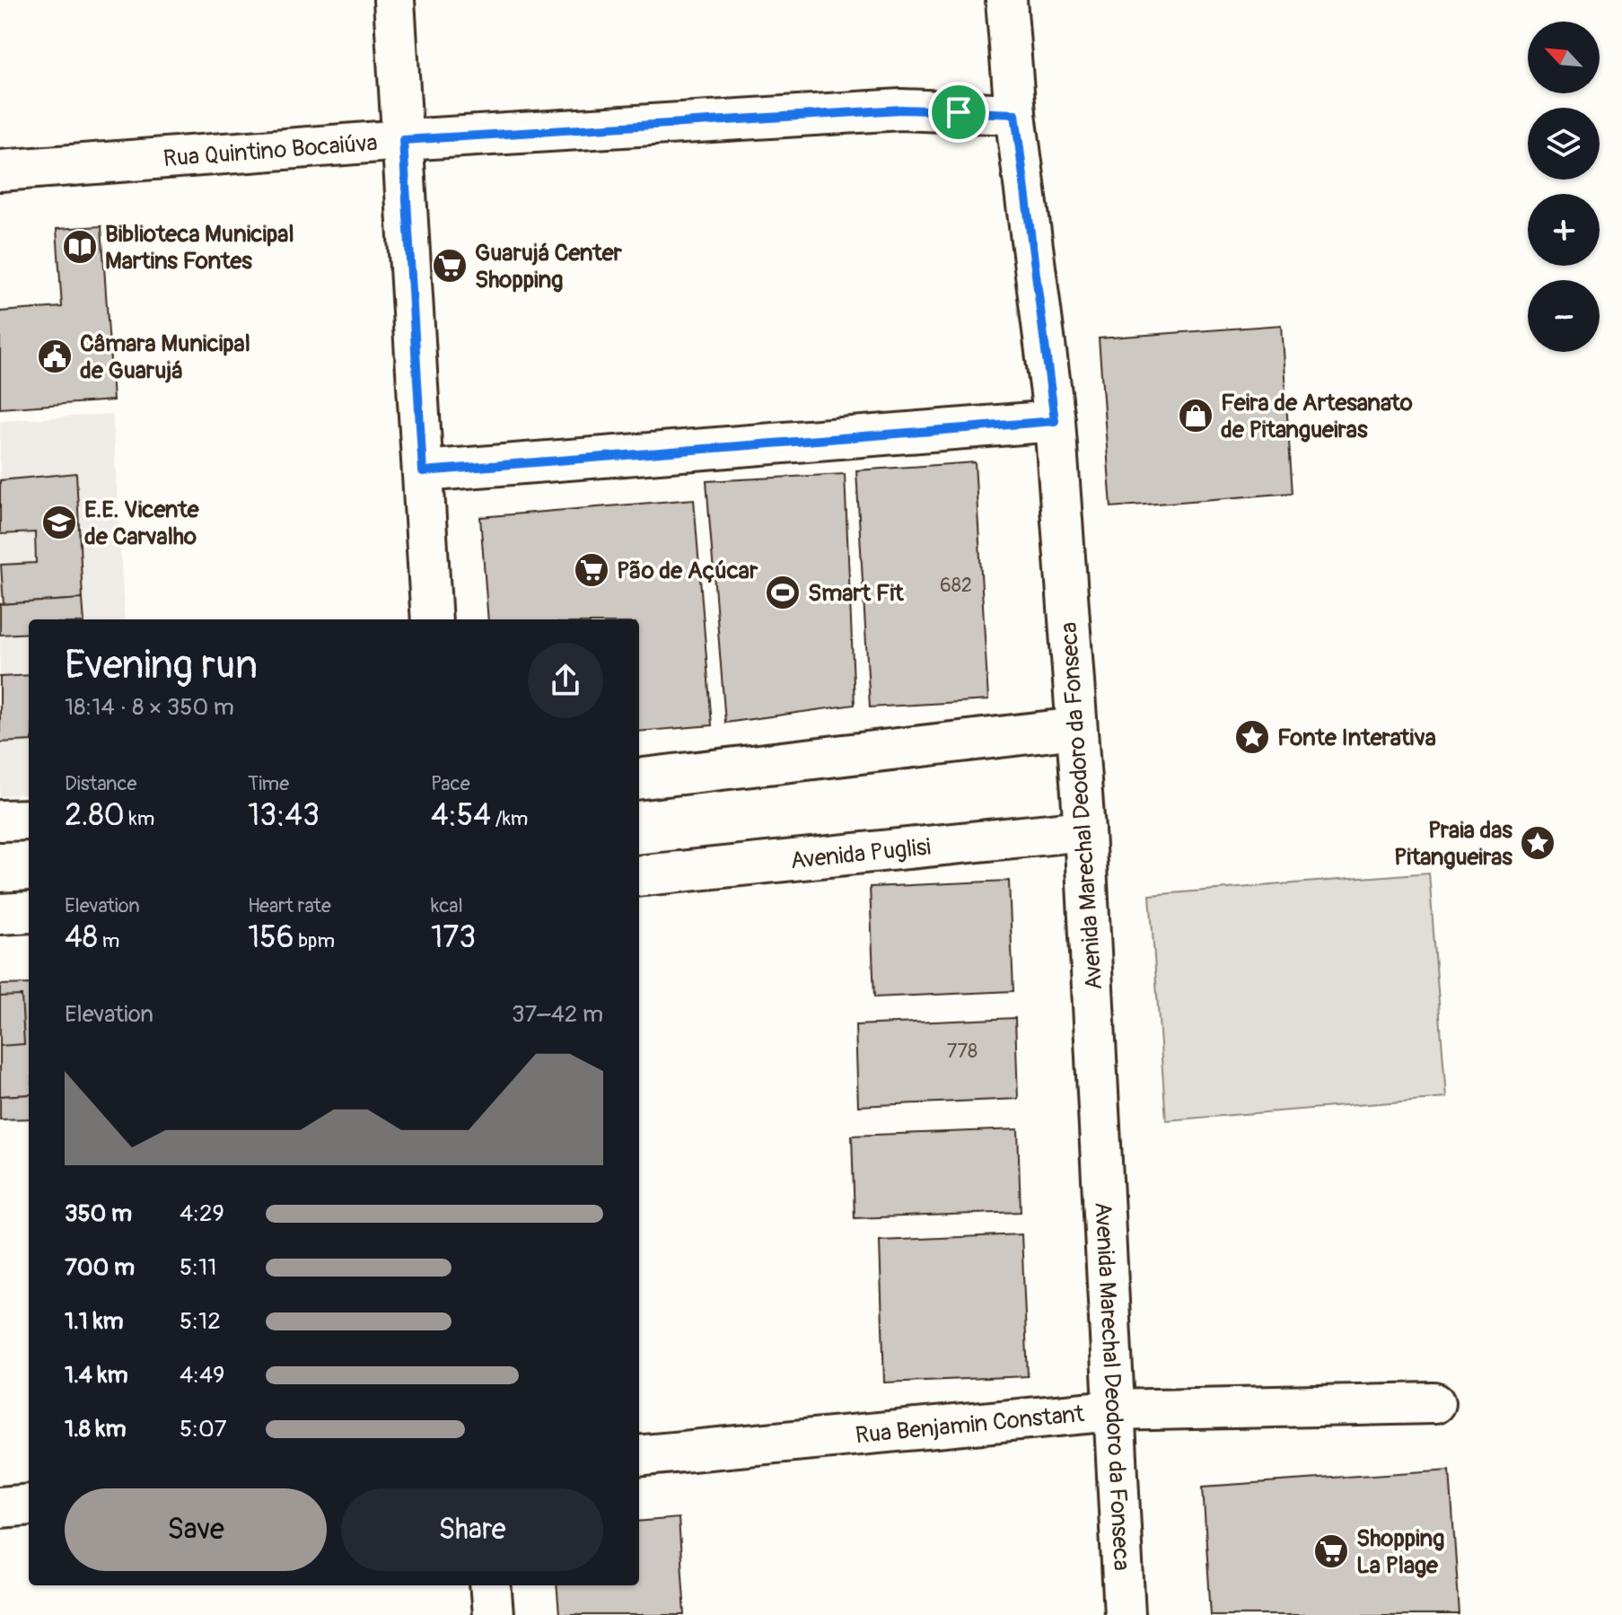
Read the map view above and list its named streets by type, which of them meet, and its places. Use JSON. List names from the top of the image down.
{
  "streets": {
    "street": [
      "Rua Quintino Bocaiúva",
      "Avenida Marechal Deodoro da Fonseca",
      "Avenida Puglisi",
      "Rua Benjamin Constant"
    ]
  },
  "crossings": [
    ["Rua Quintino Bocaiúva", "Avenida Marechal Deodoro da Fonseca"],
    ["Avenida Marechal Deodoro da Fonseca", "Avenida Puglisi"],
    ["Avenida Marechal Deodoro da Fonseca", "Rua Benjamin Constant"]
  ],
  "places": {
    "library": ["Biblioteca Municipal Martins Fontes"],
    "supermarket": ["Guarujá Center Shopping", "Pão de Açúcar", "Shopping La Plage"],
    "public building": ["Câmara Municipal de Guarujá"],
    "shop": ["Feira de Artesanato de Pitangueiras"],
    "school or university": ["E.E. Vicente de Carvalho"],
    "sports": ["Smart Fit"],
    "place": ["Fonte Interativa", "Praia das Pitangueiras"]
  },
  "house_numbers": ["682", "778"],
  "north": "top left",
  "page": {
    "map_buttons": ["+", "−"],
    "heading": ["Evening run", "18:14 · 8 × 350 m"],
    "stats": [
      ["Distance", "2.80 km"],
      ["Time", "13:43"],
      ["Pace", "4:54 /km"],
      ["Elevation", "48 m"],
      ["Heart rate", "156 bpm"],
      ["kcal", "173"]
    ],
    "chart": ["Elevation", "37–42 m"],
    "list": [
      {
        "name": "350 m",
        "note": "4:29"
      },
      {
        "name": "700 m",
        "note": "5:11"
      },
      {
        "name": "1.1 km",
        "note": "5:12"
      },
      {
        "name": "1.4 km",
        "note": "4:49"
      },
      {
        "name": "1.8 km",
        "note": "5:07"
      }
    ],
    "buttons": ["Save", "Share"]
  }
}
